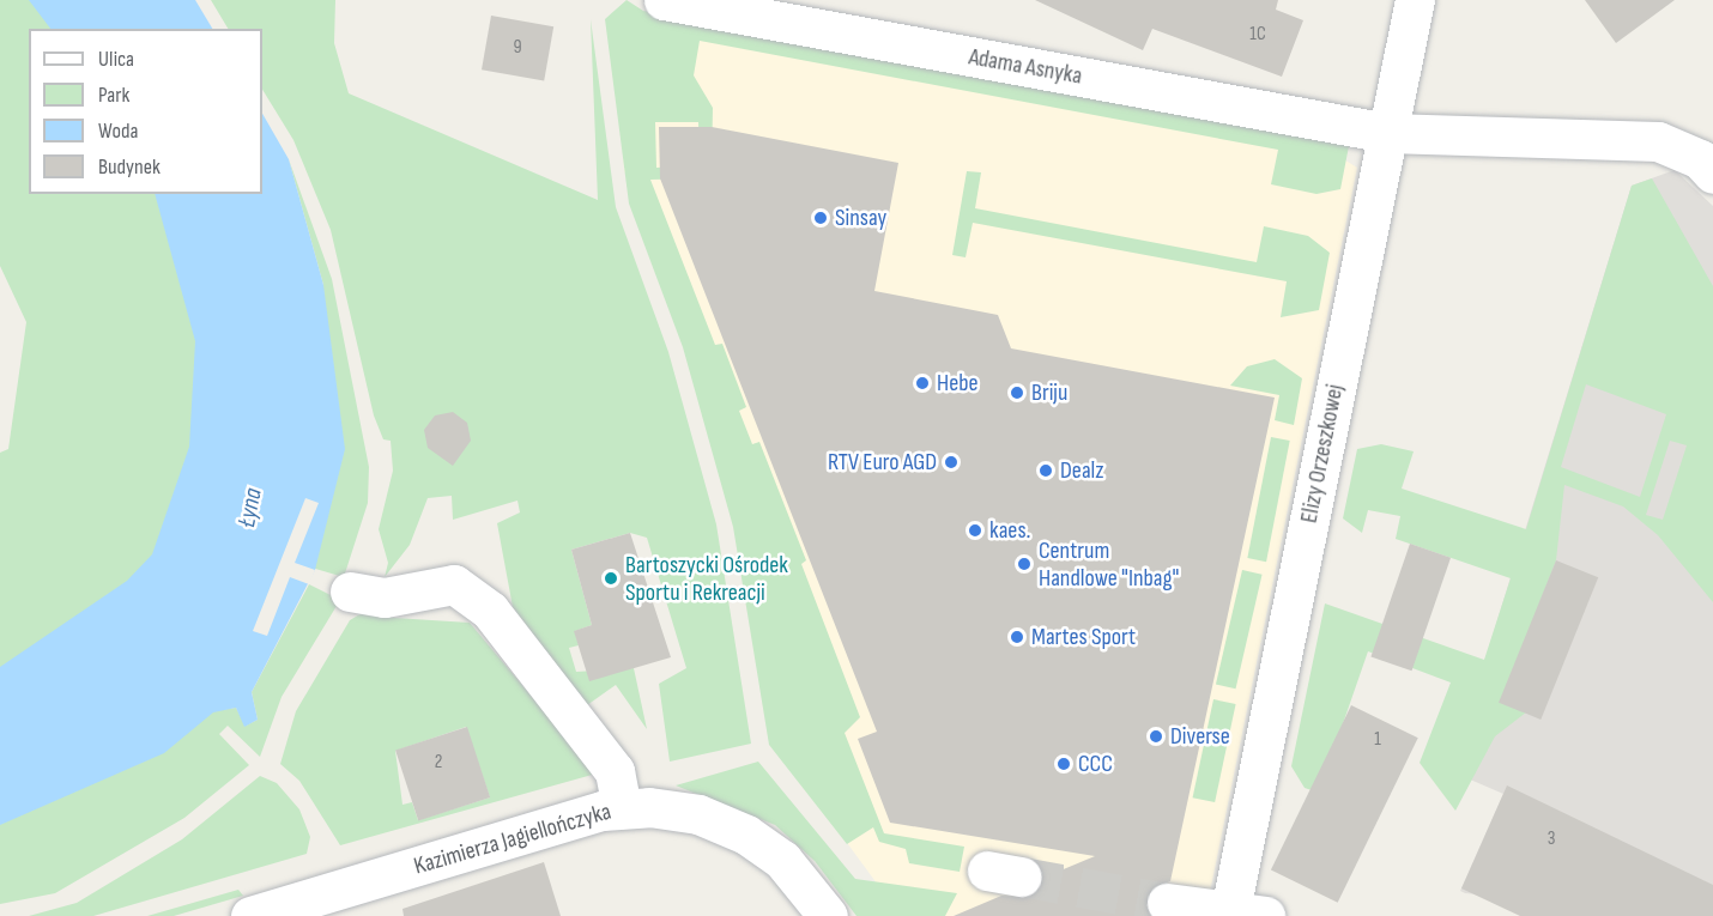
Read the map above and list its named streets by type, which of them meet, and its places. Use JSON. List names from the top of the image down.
{
  "streets": {
    "street": ["Adama Asnyka", "Elizy Orzeszkowej", "Kazimierza Jagiellończyka"]
  },
  "crossings": [
    ["Adama Asnyka", "Elizy Orzeszkowej"]
  ],
  "water": ["Łyna"],
  "places": [
    "Sinsay",
    "Hebe",
    "Briju",
    "RTV Euro AGD",
    "Dealz",
    "kaes.",
    "Centrum Handlowe \"Inbag\"",
    "Bartoszycki Ośrodek Sportu i Rekreacji",
    "Martes Sport",
    "Diverse",
    "CCC"
  ],
  "house_numbers": [
    "1C",
    "9",
    "1",
    "2",
    "3"
  ],
  "legend": [
    "Ulica",
    "Park",
    "Woda",
    "Budynek"
  ]
}
